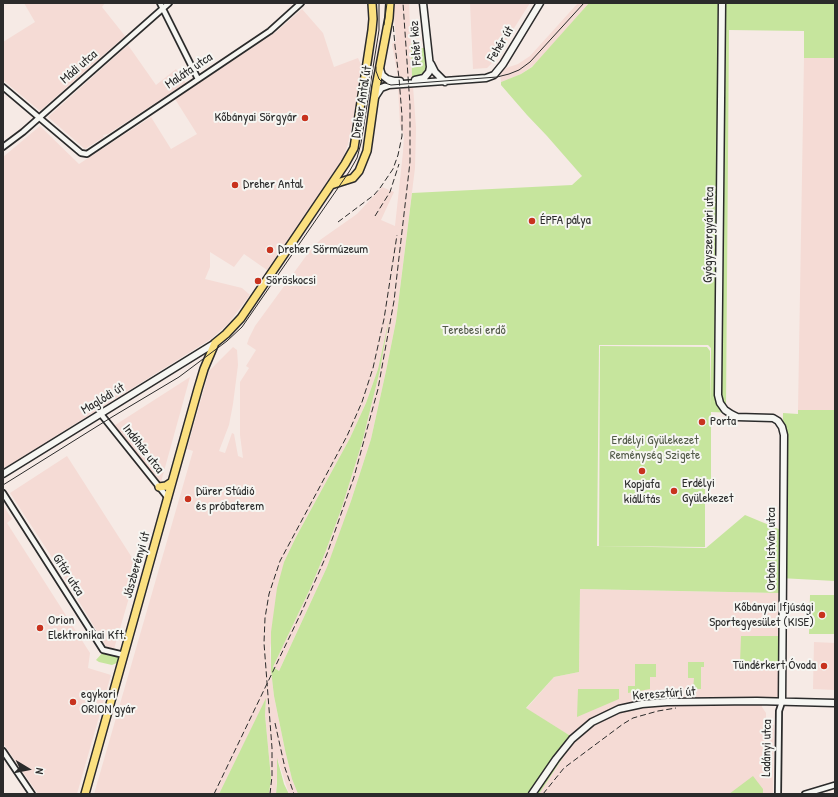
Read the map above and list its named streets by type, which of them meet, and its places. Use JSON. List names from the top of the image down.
{
  "streets": {
    "main road": ["Dreher Antal út", "Jászberényi út"],
    "street": [
      "Fehér köz",
      "Fehér út",
      "Mádi utca",
      "Maláta utca",
      "Gyógyszergyári utca",
      "Maglódi út",
      "Indóház utca",
      "Orbán István utca",
      "Gitár utca",
      "Keresztúri út",
      "Ladányi utca"
    ]
  },
  "crossings": [
    ["Fehér köz", "Dreher Antal út"],
    ["Fehér út", "Dreher Antal út"],
    ["Mádi utca", "Maláta utca"],
    ["Dreher Antal út", "Maglódi út"],
    ["Dreher Antal út", "Jászberényi út"],
    ["Gyógyszergyári utca", "Orbán István utca"],
    ["Maglódi út", "Indóház utca"],
    ["Maglódi út", "Jászberényi út"],
    ["Indóház utca", "Jászberényi út"],
    ["Orbán István utca", "Keresztúri út"],
    ["Orbán István utca", "Ladányi utca"],
    ["Jászberényi út", "Gitár utca"],
    ["Keresztúri út", "Ladányi utca"]
  ],
  "parks": ["Terebesi erdő", "Erdélyi Gyülekezet Reménység Szigete"],
  "places": [
    "Kőbányai Sörgyár",
    "Dreher Antal",
    "ÉPFA pálya",
    "Dreher Sörmúzeum",
    "Söröskocsi",
    "Porta",
    "Kopjafa kiállítás",
    "Erdélyi Gyülekezet",
    "Dürer Stúdió és próbaterem",
    "Kőbányai Ifjúsági Sportegyesület (KISE)",
    "Orion Elektronikai Kft.",
    "Tündérkert Óvoda",
    "egykori ORION gyár"
  ],
  "north": "right"
}
